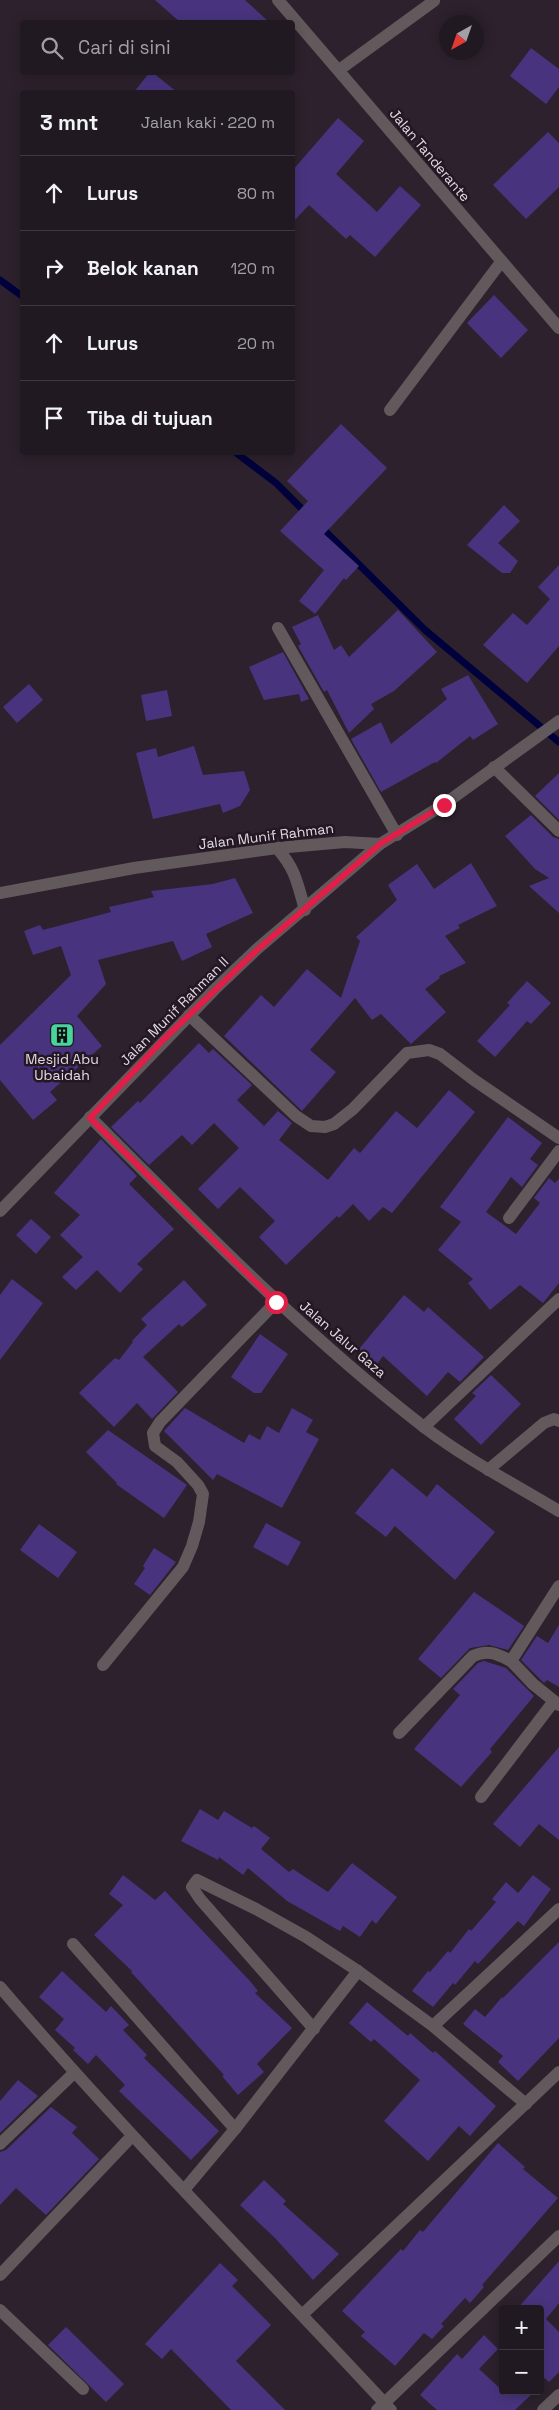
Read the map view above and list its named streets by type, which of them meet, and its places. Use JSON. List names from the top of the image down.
{
  "streets": {
    "street": [
      "Jalan Tanderante",
      "Jalan Munif Rahman",
      "Jalan Munif Rahman II",
      "Jalan Jalur Gaza"
    ]
  },
  "crossings": [
    ["Jalan Munif Rahman", "Jalan Munif Rahman II"],
    ["Jalan Munif Rahman II", "Jalan Jalur Gaza"]
  ],
  "places": {
    "building": ["Mesjid Abu Ubaidah"]
  },
  "north": "bottom left",
  "page": {
    "search": "Cari di sini",
    "heading": ["3 mnt", "Jalan kaki · 220 m"],
    "list": [
      ["Lurus", "80 m"],
      ["Belok kanan", "120 m"],
      ["Lurus", "20 m"],
      "Tiba di tujuan"
    ],
    "map_buttons": ["+", "−"]
  }
}
